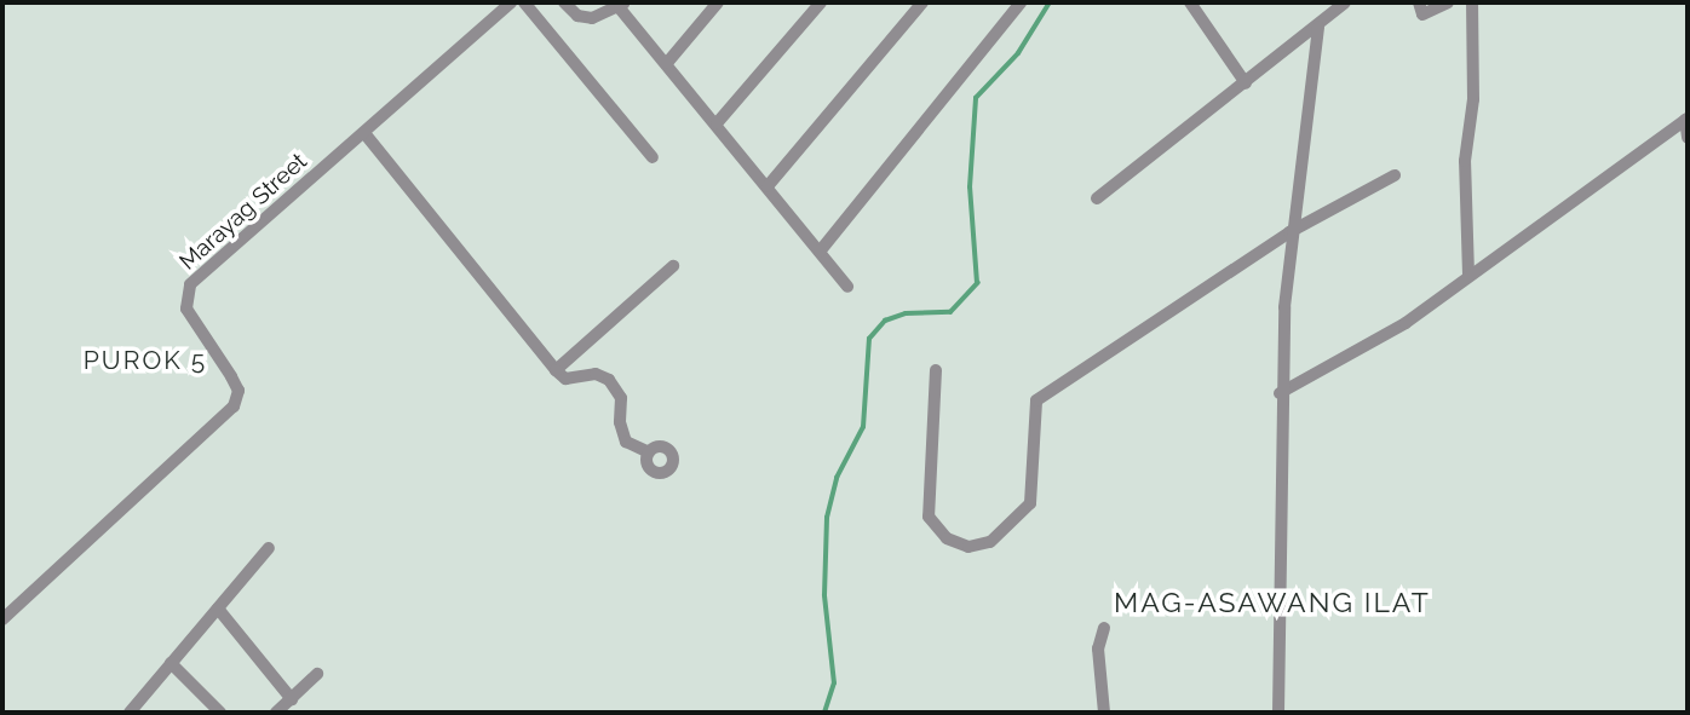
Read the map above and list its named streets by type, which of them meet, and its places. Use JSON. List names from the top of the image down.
{
  "streets": {
    "street": ["Marayag Street"]
  },
  "districts": ["PUROK 5", "MAG-ASAWANG ILAT"]
}
